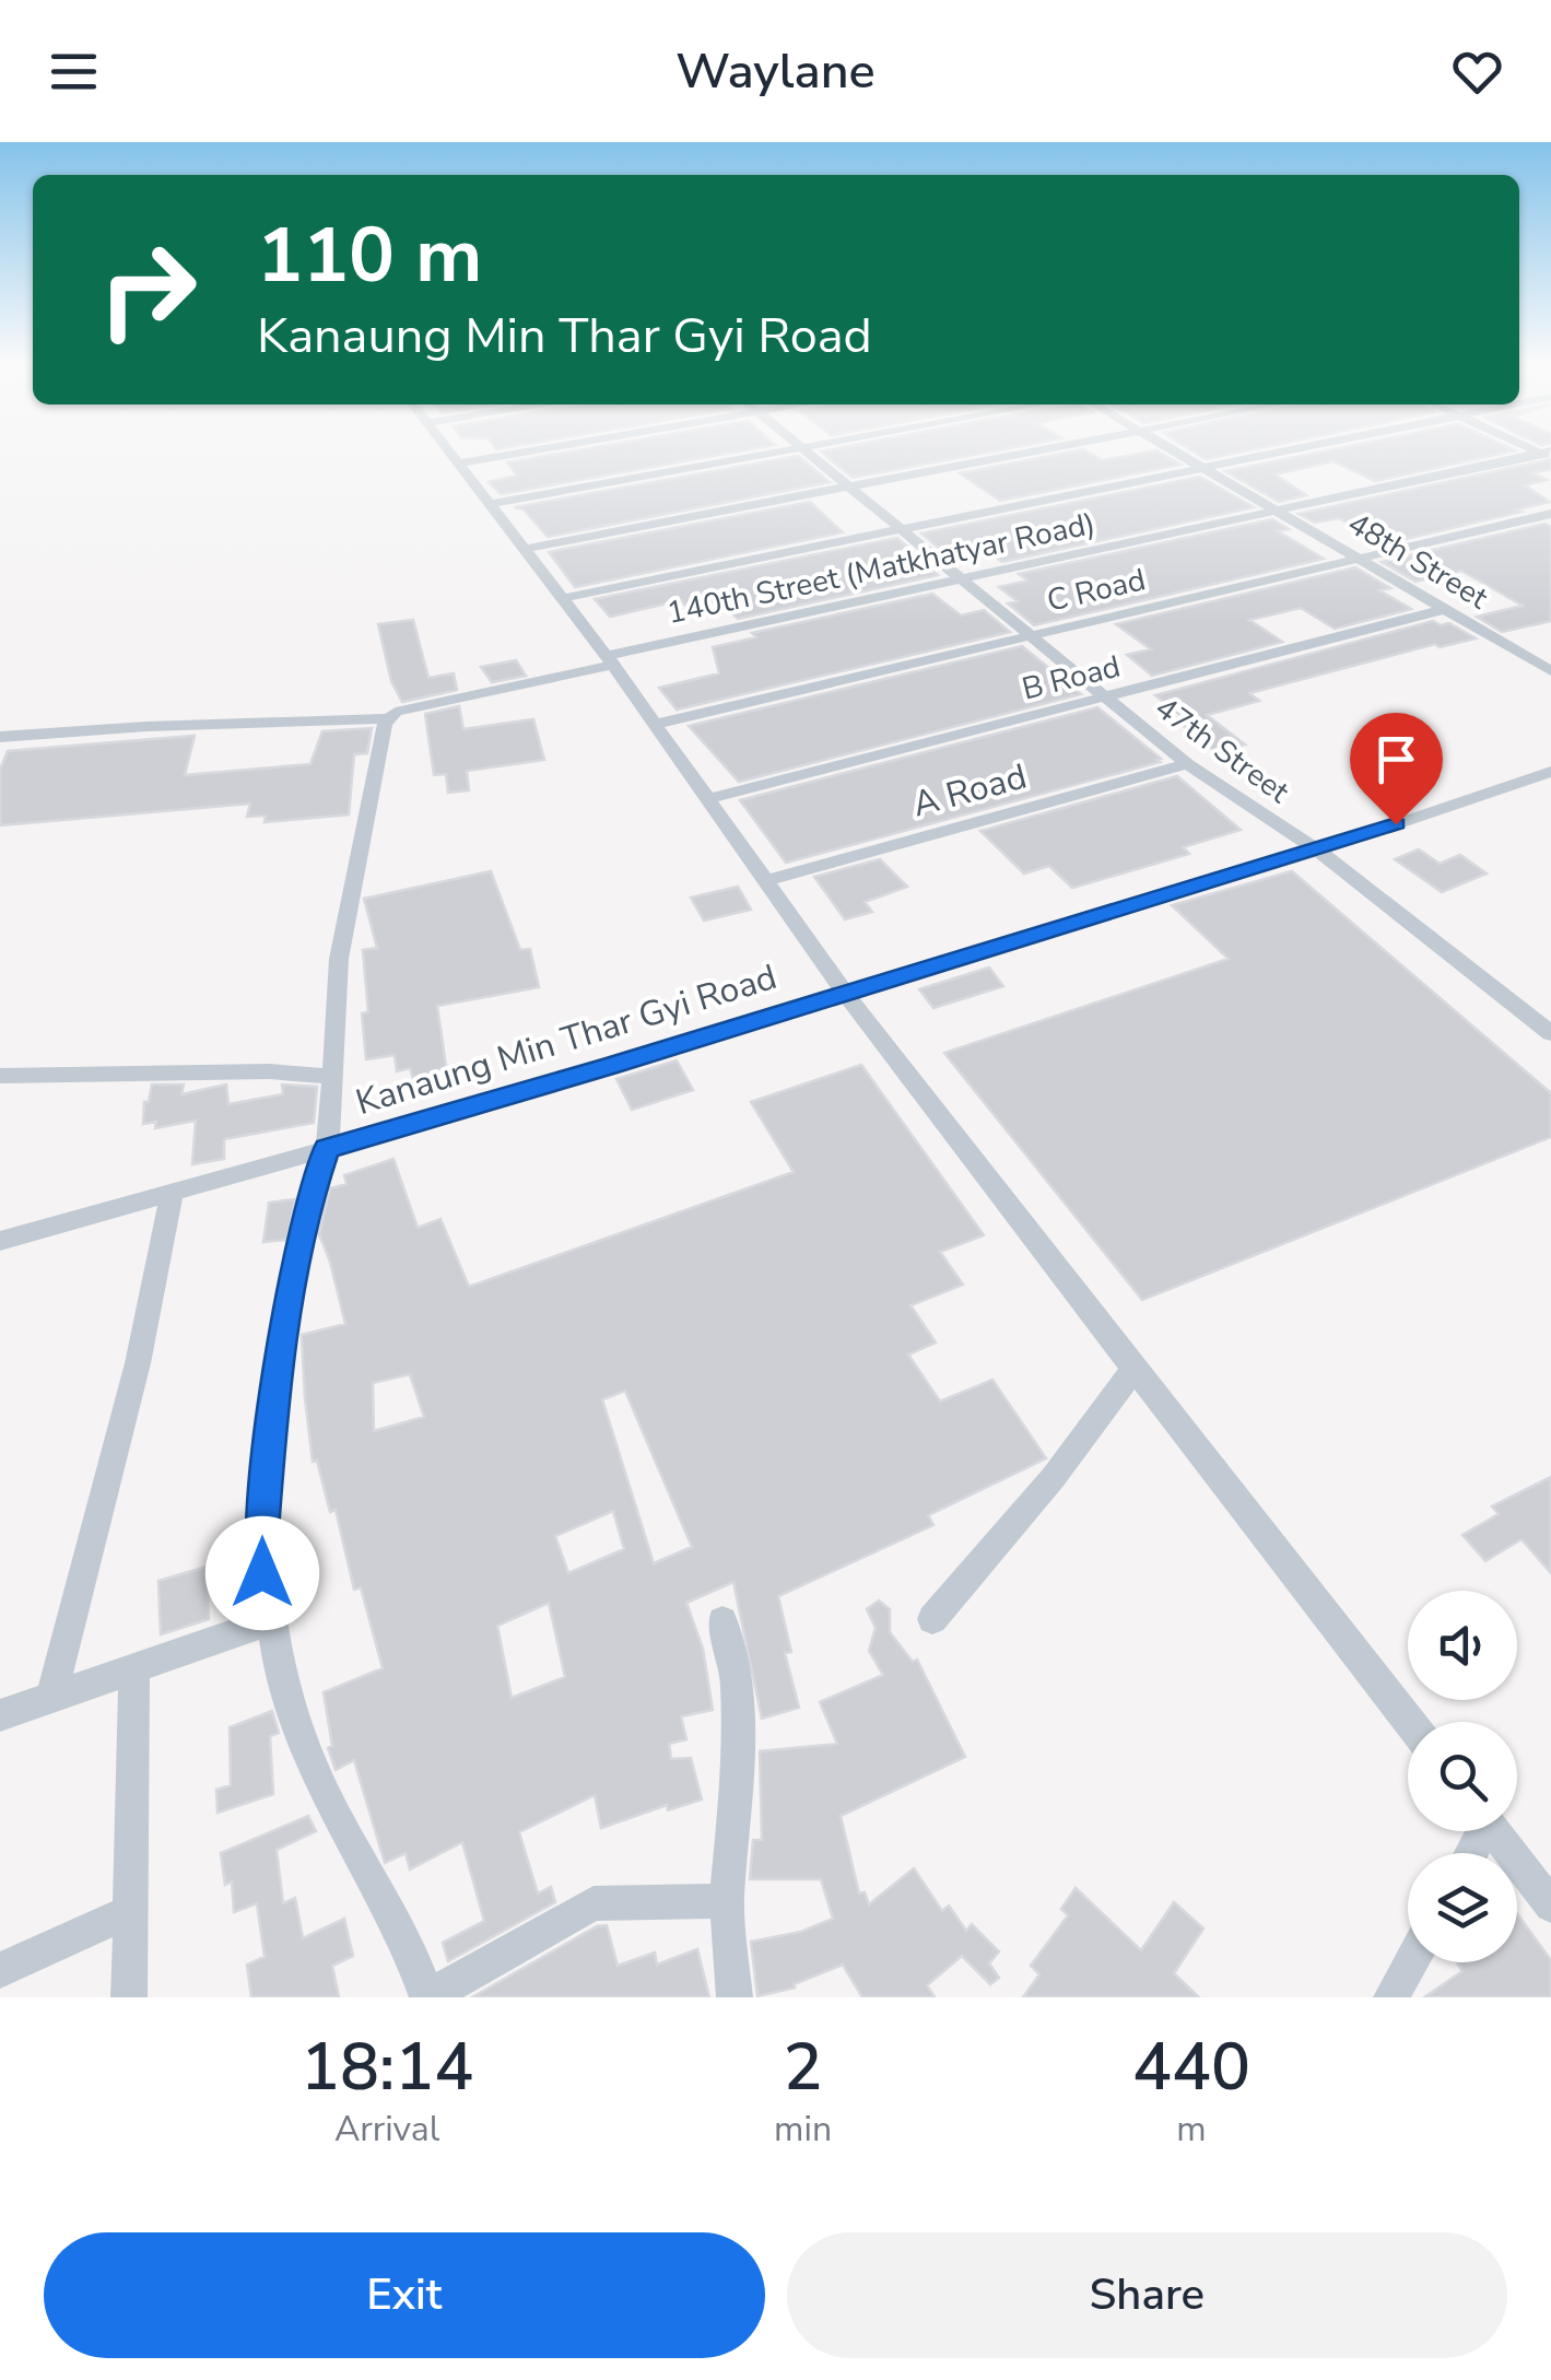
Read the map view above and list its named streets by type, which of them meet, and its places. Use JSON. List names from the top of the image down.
{
  "streets": {
    "street": [
      "48th Street",
      "140th Street (Matkhatyar Road)",
      "C Road",
      "B Road",
      "47th Street",
      "A Road",
      "Kanaung Min Thar Gyi Road"
    ]
  },
  "crossings": [
    ["48th Street", "140th Street (Matkhatyar Road)"],
    ["48th Street", "C Road"],
    ["48th Street", "B Road"],
    ["140th Street (Matkhatyar Road)", "47th Street"],
    ["C Road", "47th Street"],
    ["B Road", "47th Street"],
    ["47th Street", "A Road"],
    ["47th Street", "Kanaung Min Thar Gyi Road"]
  ],
  "page": {
    "header": "Waylane",
    "turn": ["110 m", "Kanaung Min Thar Gyi Road"],
    "eta": [
      "18:14",
      "Arrival",
      "2",
      "min",
      "440",
      "m"
    ],
    "buttons": ["Exit", "Share"]
  }
}
